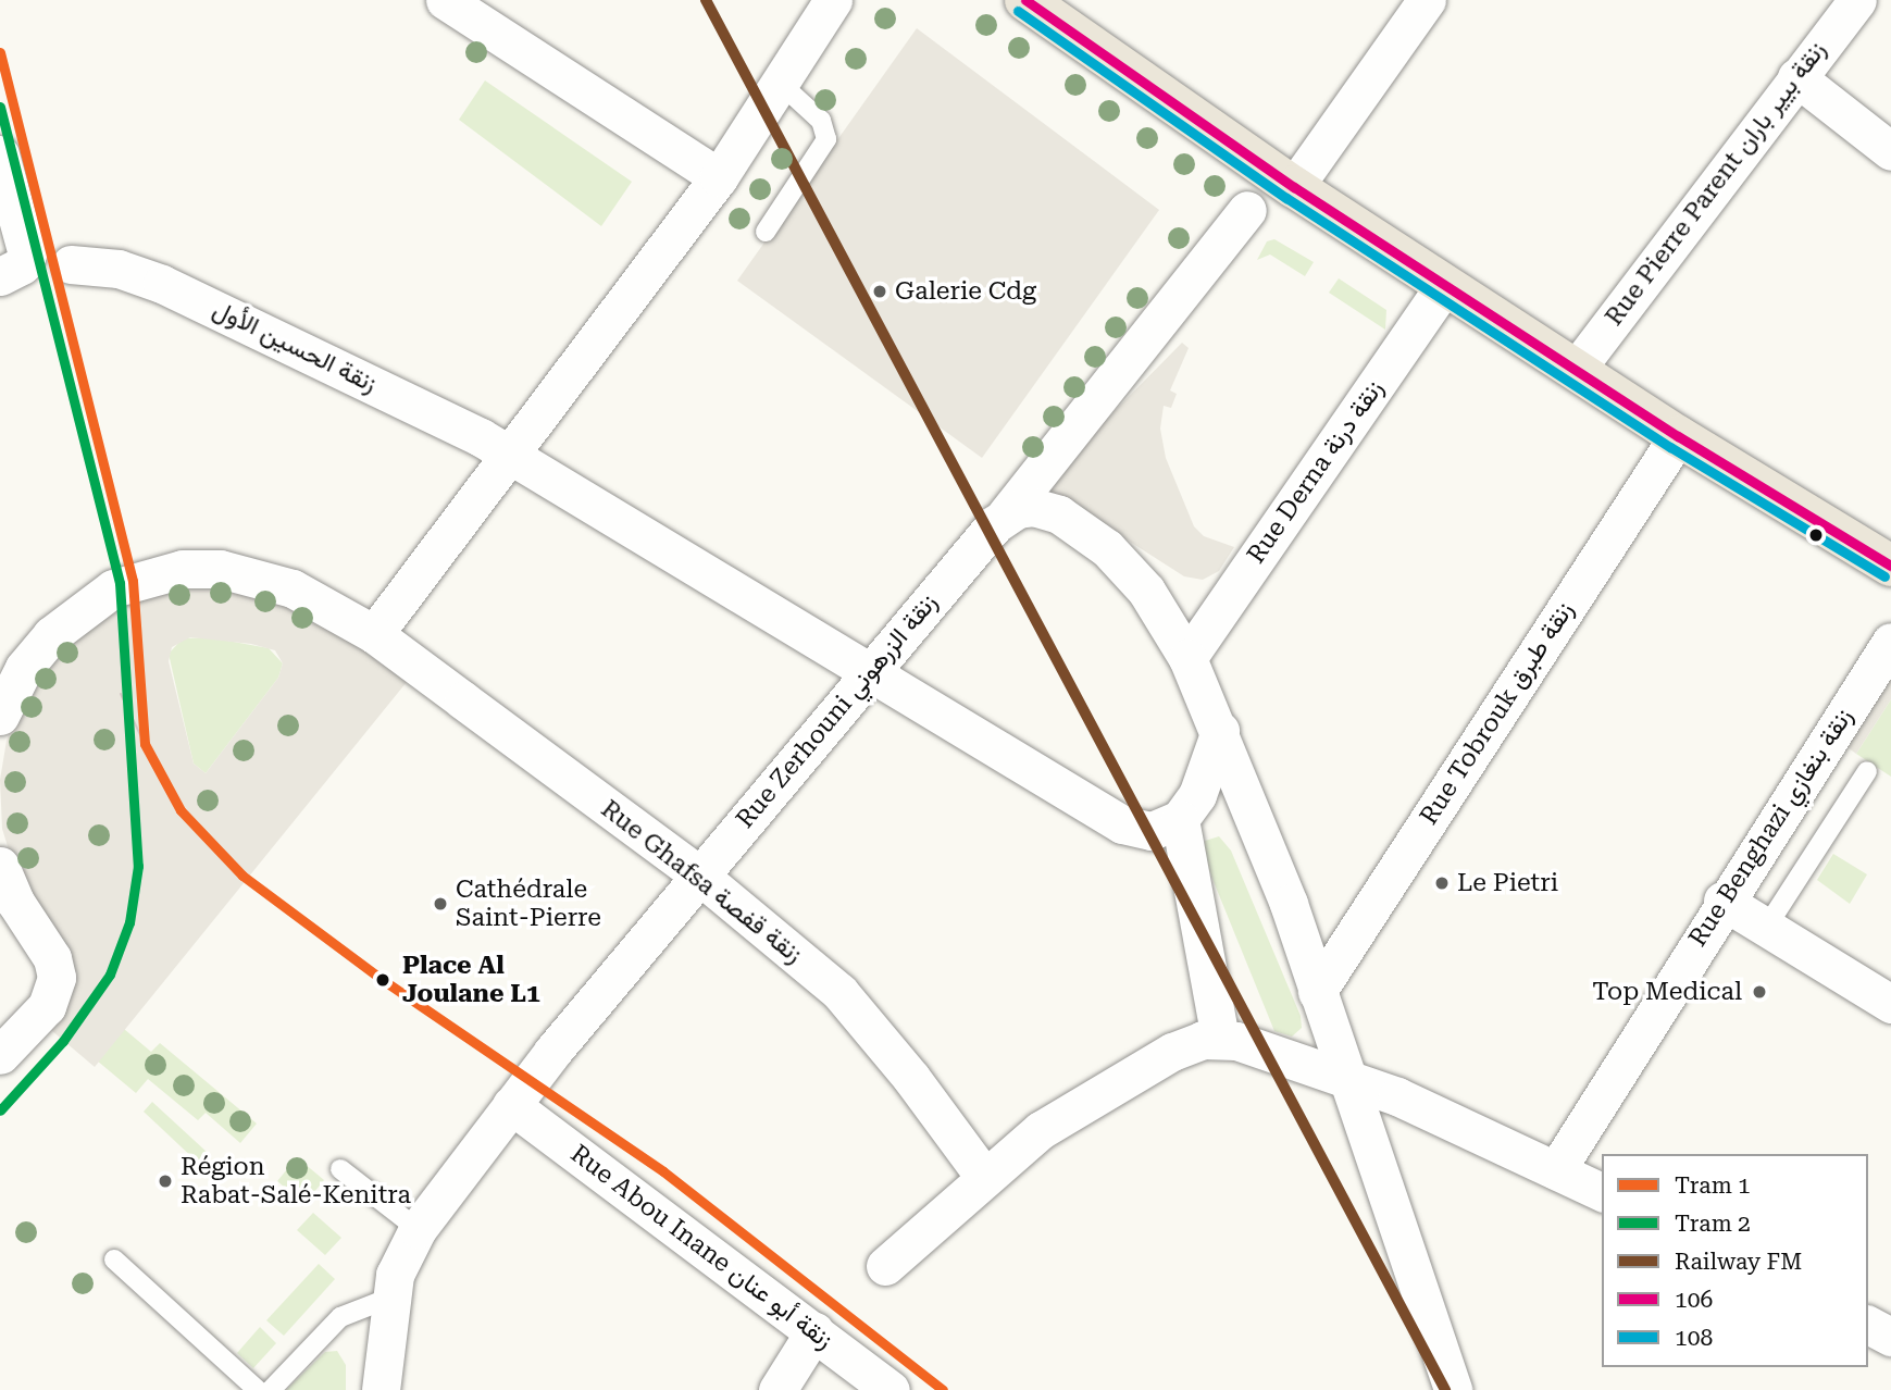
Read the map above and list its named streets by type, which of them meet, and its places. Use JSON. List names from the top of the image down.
{
  "streets": {
    "street": [
      "Rue Pierre Parent زنقة بيير باران",
      "زنقة الحسين الأول",
      "Rue Derna زنقة درنة",
      "Rue Zerhouni زنقة الزرهوني",
      "Rue Tobrouk زنقة طبرق",
      "Rue Benghazi زنقة بنغازي",
      "Rue Ghafsa زنقة قفصة",
      "Rue Abou Inane زنقة أبو عنان"
    ]
  },
  "crossings": [
    ["زنقة الحسين الأول", "Rue Zerhouni زنقة الزرهوني"],
    ["Rue Zerhouni زنقة الزرهوني", "Rue Ghafsa زنقة قفصة"],
    ["Rue Zerhouni زنقة الزرهوني", "Rue Abou Inane زنقة أبو عنان"]
  ],
  "places": [
    "Galerie Cdg",
    "Le Pietri",
    "Cathédrale Saint-Pierre",
    "Place Al Joulane L1",
    "Top Medical",
    "Région Rabat-Salé-Kenitra"
  ],
  "lines": [
    "rail line FM",
    "transit line 106",
    "transit line 108",
    "tram line 1",
    "tram line 2"
  ],
  "legend": [
    "Tram 1",
    "Tram 2",
    "Railway FM",
    "106",
    "108"
  ]
}
